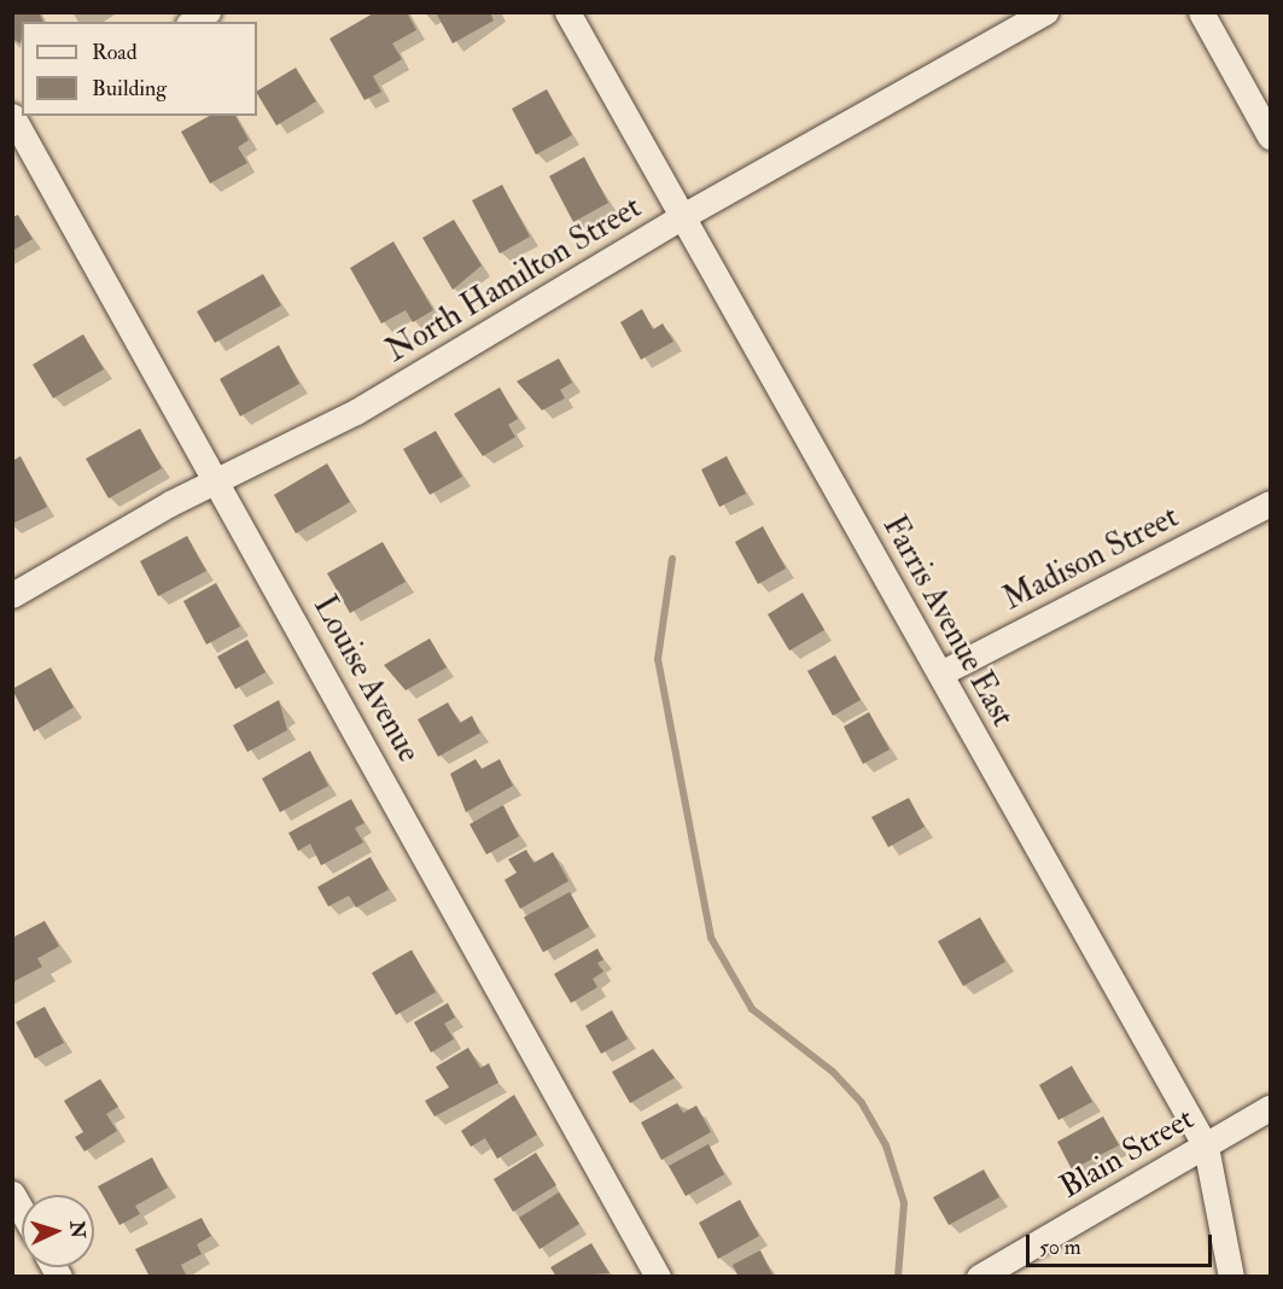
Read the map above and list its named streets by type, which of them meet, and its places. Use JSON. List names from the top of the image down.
{
  "streets": {
    "street": [
      "North Hamilton Street",
      "Madison Street",
      "Farris Avenue East",
      "Louise Avenue",
      "Blain Street"
    ]
  },
  "crossings": [
    ["North Hamilton Street", "Farris Avenue East"],
    ["North Hamilton Street", "Louise Avenue"],
    ["Madison Street", "Farris Avenue East"],
    ["Farris Avenue East", "Blain Street"]
  ],
  "legend": ["Road", "Building"],
  "scale_bar": "50 m",
  "north": "right"
}
